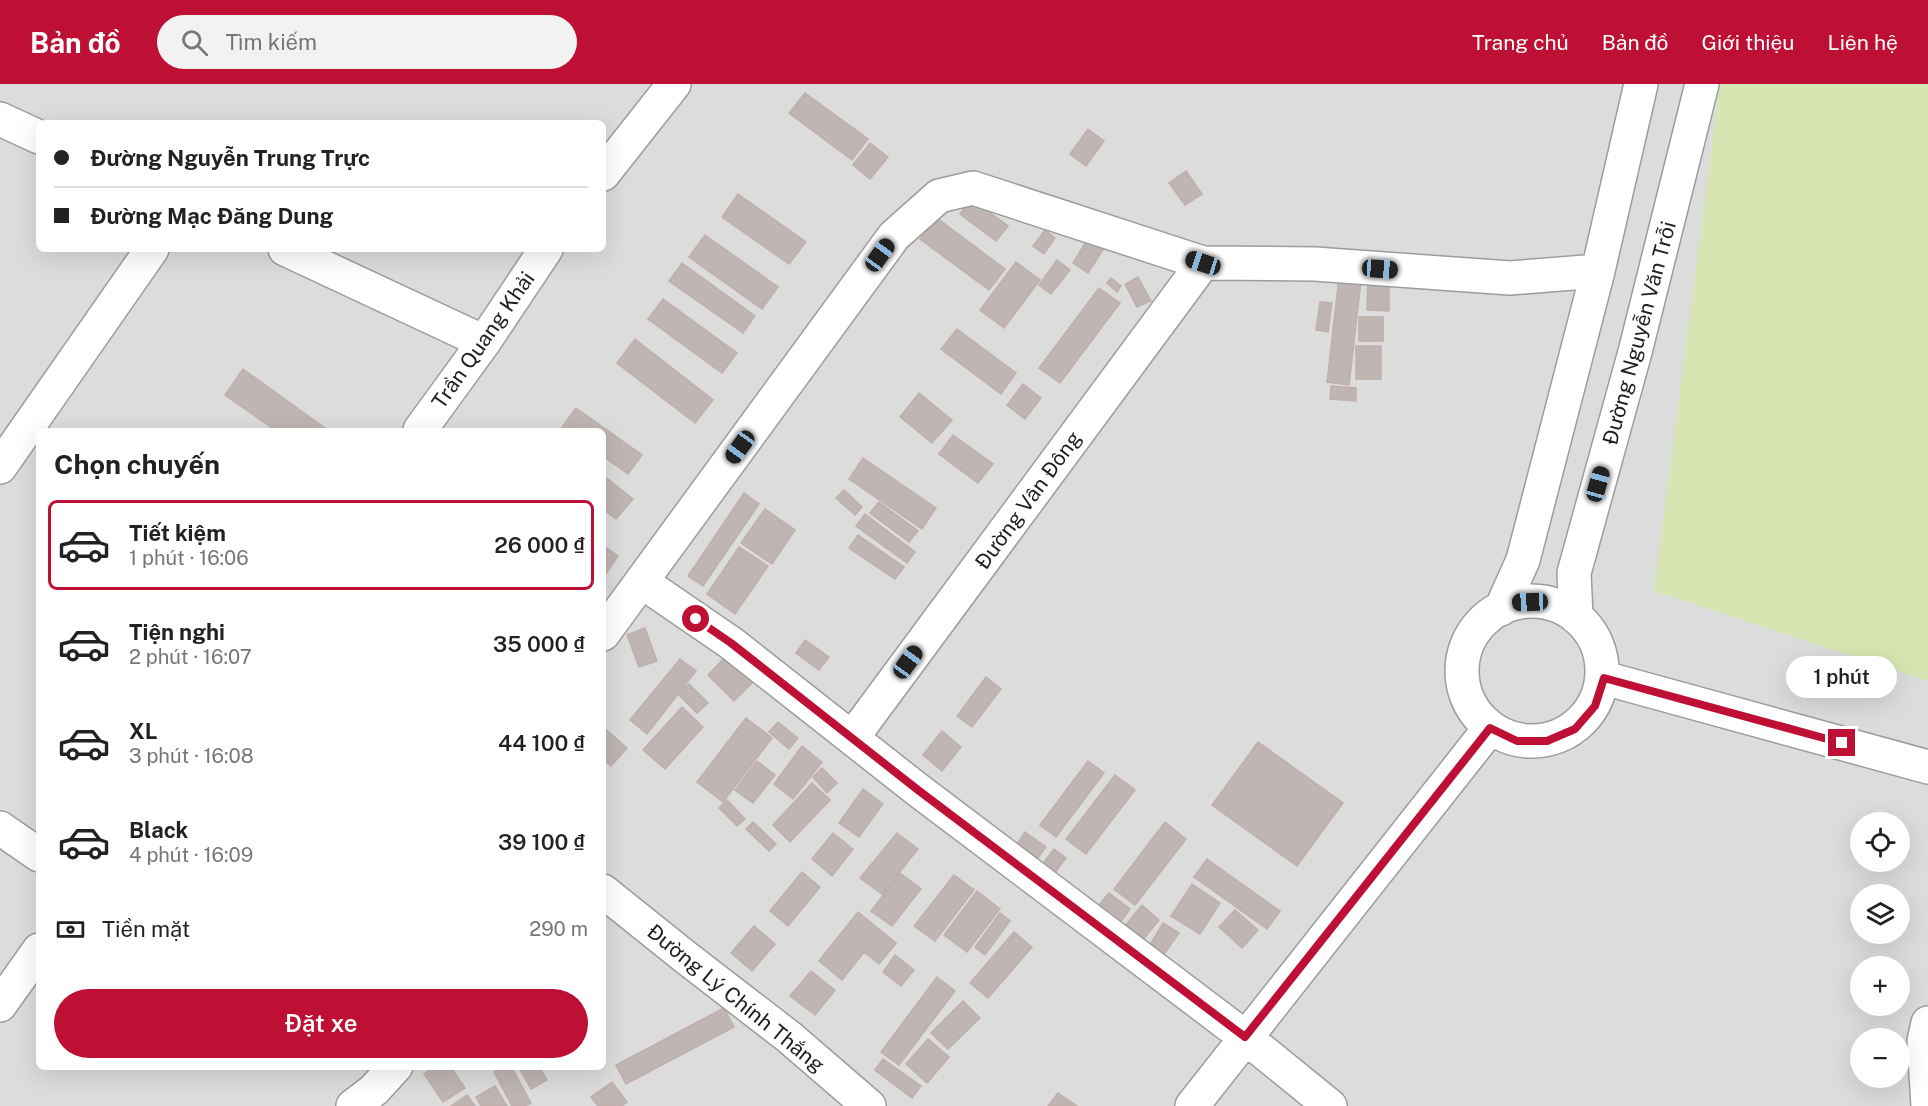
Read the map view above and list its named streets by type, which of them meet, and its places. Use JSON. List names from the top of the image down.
{
  "streets": {
    "street": [
      "Đường Nguyễn Văn Trỗi",
      "Trần Quang Khải",
      "Đường Vân Đông",
      "Đường Lý Chính Thắng"
    ]
  },
  "page": {
    "header": "Bản đồ",
    "search": "Tìm kiếm",
    "nav": [
      "Trang chủ",
      "Bản đồ",
      "Giới thiệu",
      "Liên hệ"
    ],
    "banner": ["Đường Nguyễn Trung Trực", "Đường Mạc Đăng Dung"],
    "heading": "Chọn chuyến",
    "list": [
      {
        "name": "Tiết kiệm",
        "note": "1 phút · 16:06",
        "value": "26 000 ₫"
      },
      {
        "name": "Tiện nghi",
        "note": "2 phút · 16:07",
        "value": "35 000 ₫"
      },
      {
        "name": "XL",
        "note": "3 phút · 16:08",
        "value": "44 100 ₫"
      },
      {
        "name": "Black",
        "note": "4 phút · 16:09",
        "value": "39 100 ₫"
      }
    ],
    "bubble": "1 phút",
    "map_buttons": ["+", "−"],
    "pay": ["Tiền mặt", "290 m"],
    "buttons": "Đặt xe"
  }
}
